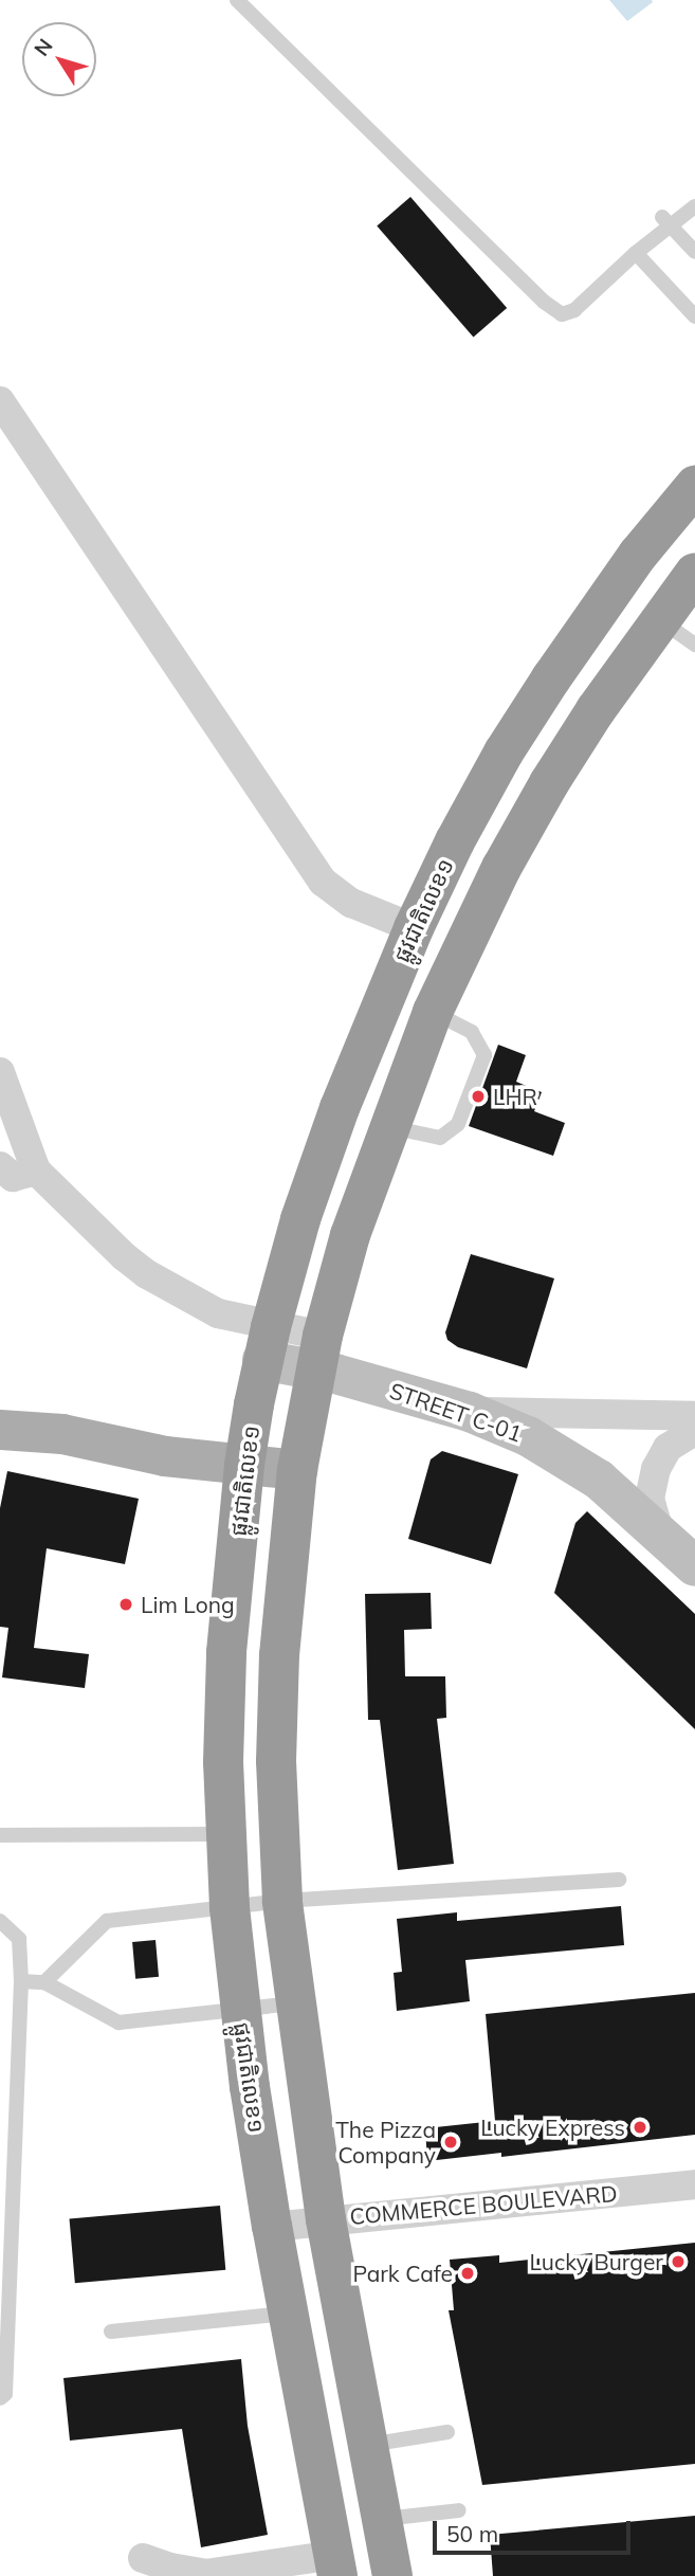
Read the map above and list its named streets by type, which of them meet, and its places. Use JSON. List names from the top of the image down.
{
  "streets": {
    "highway": ["ផ្លូវជាតិលេខ១"],
    "street": ["STREET C-01", "COMMERCE BOULEVARD"]
  },
  "crossings": [
    ["ផ្លូវជាតិលេខ១", "STREET C-01"],
    ["ផ្លូវជាតិលេខ១", "COMMERCE BOULEVARD"]
  ],
  "places": [
    "LHR",
    "Lim Long",
    "Lucky Express",
    "The Pizza Company",
    "Lucky Burger",
    "Park Cafe"
  ],
  "scale_bar": "50 m",
  "north": "top left"
}
